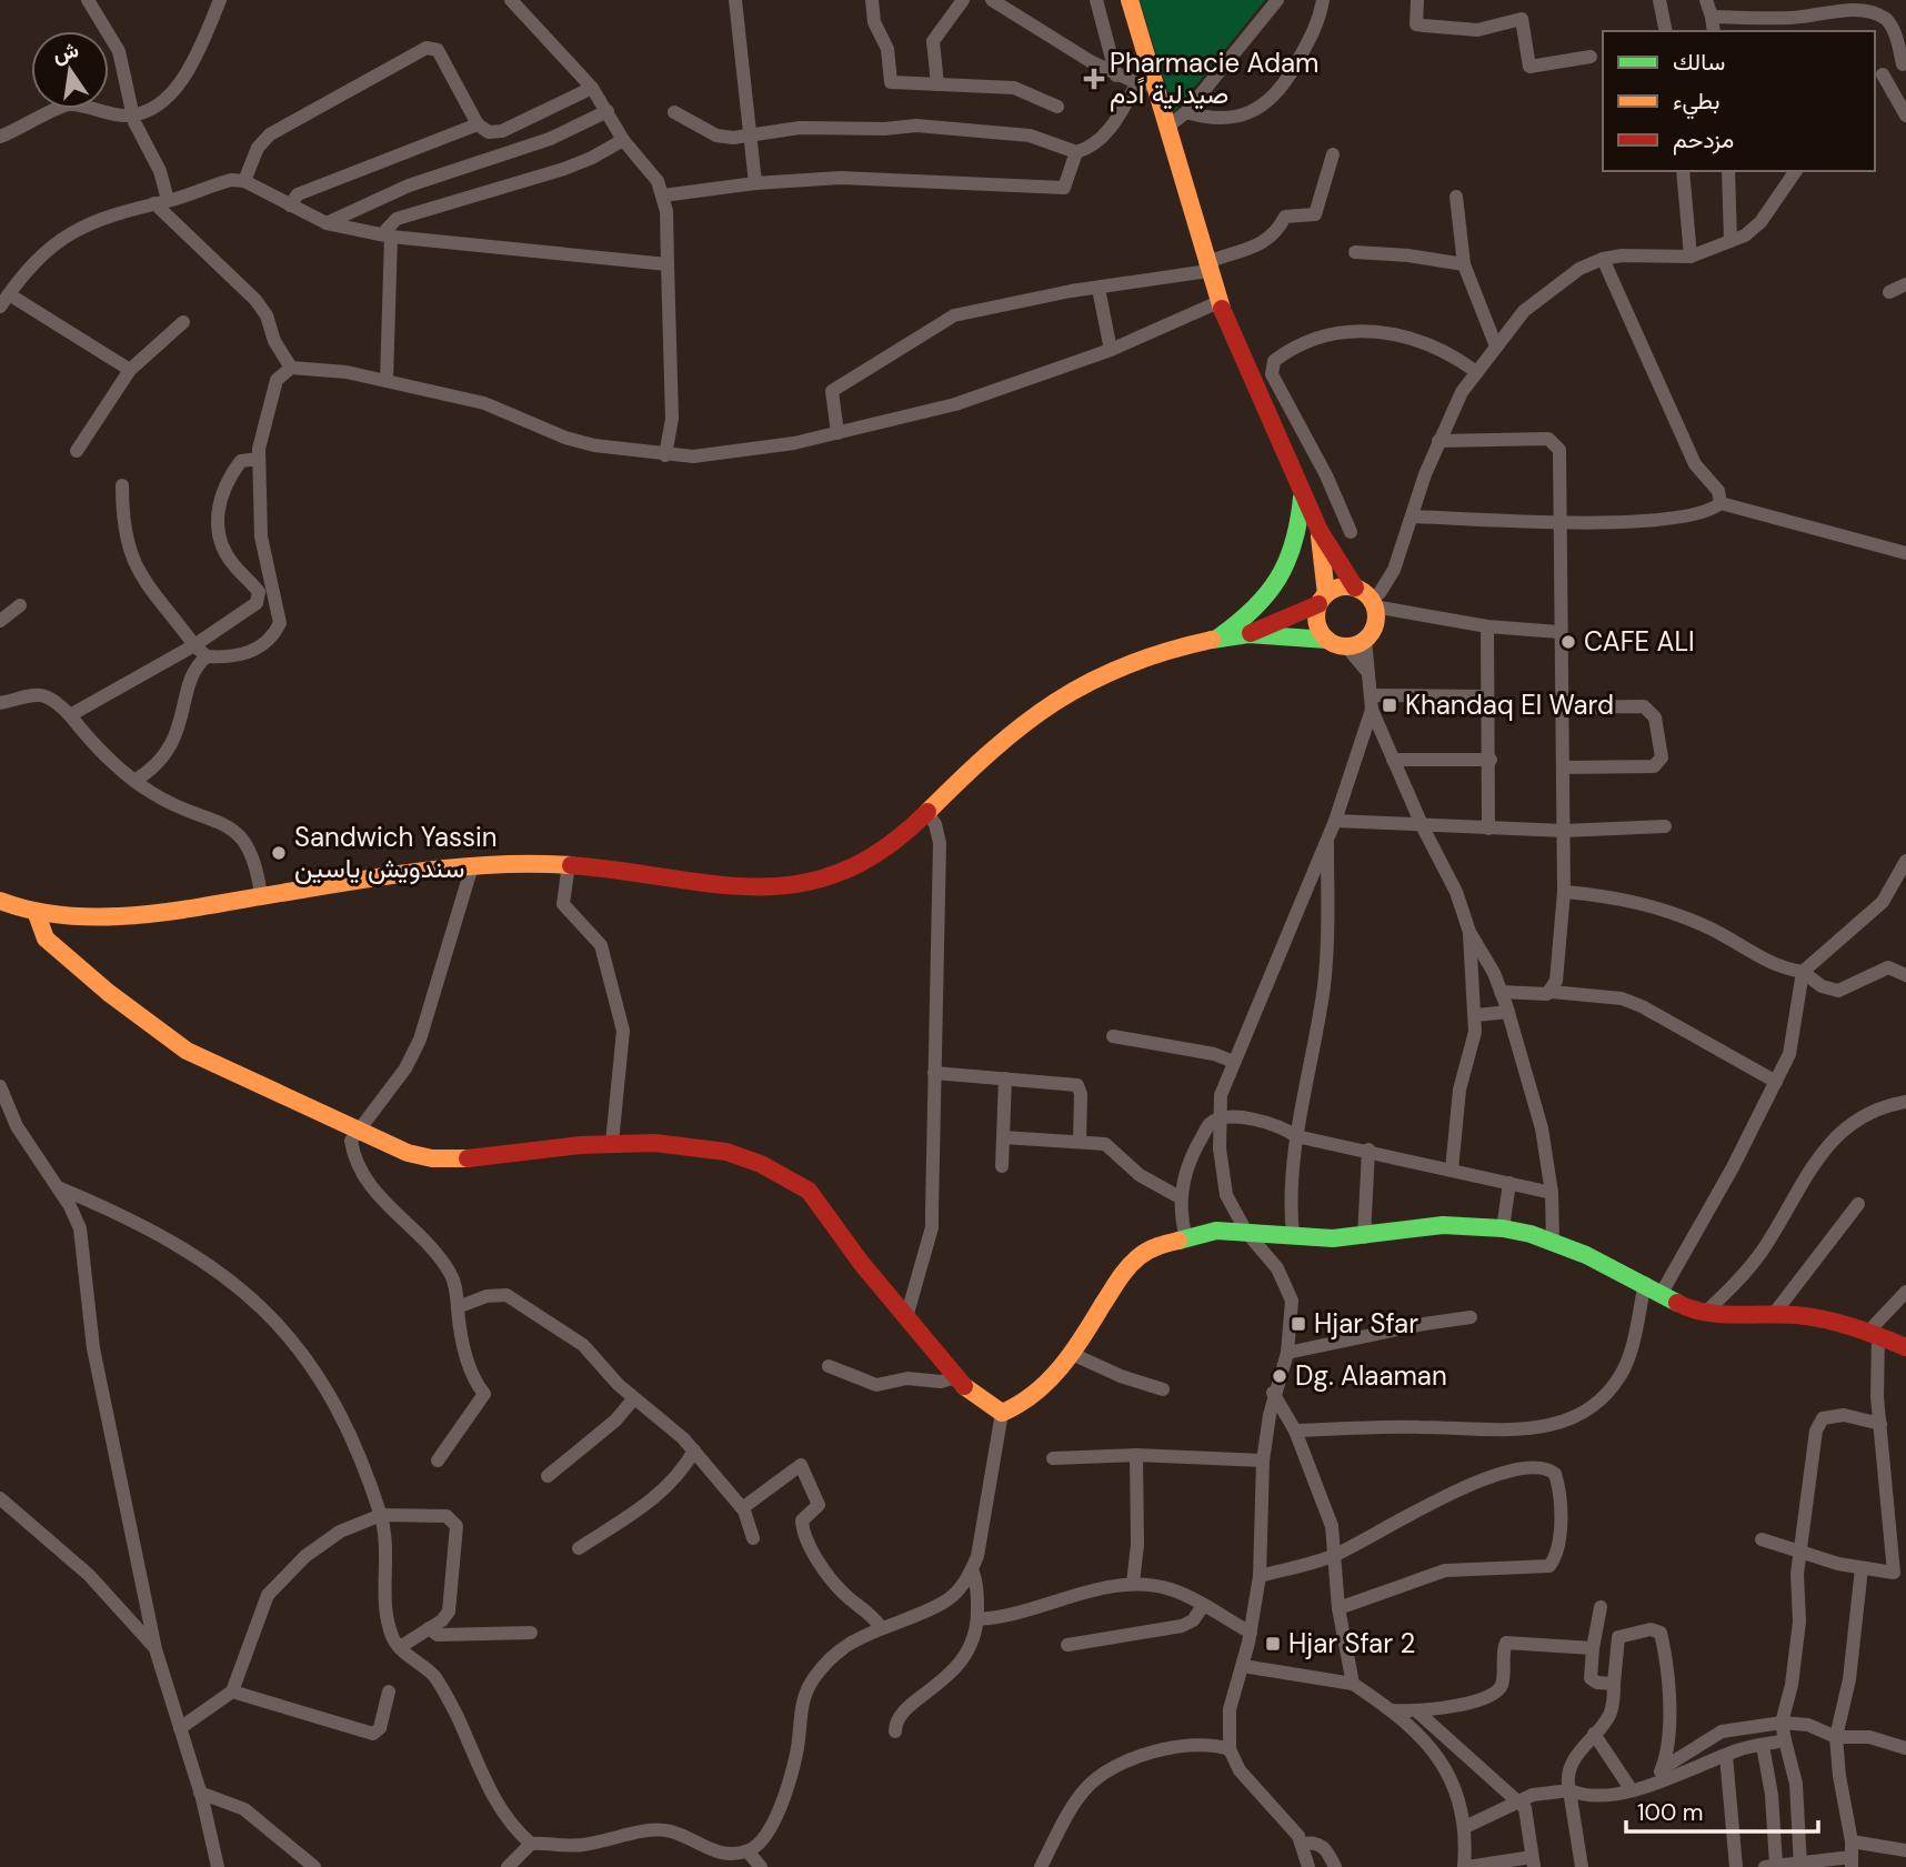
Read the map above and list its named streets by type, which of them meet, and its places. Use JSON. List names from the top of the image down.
{
  "places": {
    "health": ["Pharmacie Adam صيدلية اًدم"],
    "other": ["CAFE ALI", "Sandwich Yassin سندويش ياسين", "Dg. Alaaman"],
    "transit": ["Khandaq El Ward", "Hjar Sfar", "Hjar Sfar 2"]
  },
  "legend": ["سالك", "بطيء", "مزدحم"],
  "scale_bar": "100 m",
  "north": "top"
}
